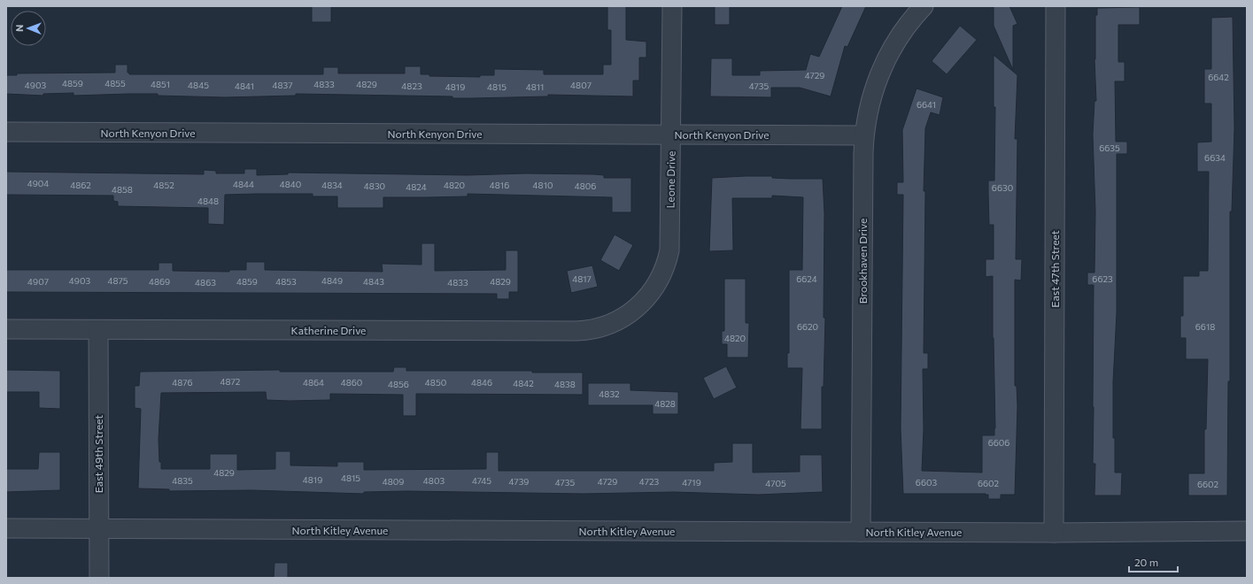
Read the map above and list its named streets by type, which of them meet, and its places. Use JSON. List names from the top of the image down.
{
  "streets": {
    "street": [
      "North Kenyon Drive",
      "Leone Drive",
      "Brookhaven Drive",
      "East 47th Street",
      "Katherine Drive",
      "East 49th Street",
      "North Kitley Avenue"
    ]
  },
  "crossings": [
    ["North Kenyon Drive", "Leone Drive"],
    ["North Kenyon Drive", "Brookhaven Drive"],
    ["Leone Drive", "Katherine Drive"],
    ["Brookhaven Drive", "North Kitley Avenue"],
    ["East 47th Street", "North Kitley Avenue"],
    ["Katherine Drive", "East 49th Street"],
    ["East 49th Street", "North Kitley Avenue"]
  ],
  "house_numbers": [
    "4729",
    "6642",
    "4859",
    "4855",
    "4851",
    "4833",
    "4829",
    "4903",
    "4845",
    "4837",
    "4807",
    "4841",
    "4823",
    "4735",
    "4819",
    "4815",
    "4811",
    "6641",
    "6635",
    "6634",
    "4904",
    "4844",
    "4840",
    "4862",
    "4852",
    "4834",
    "4820",
    "4816",
    "4810",
    "4830",
    "4806",
    "4824",
    "6630",
    "4858",
    "4848",
    "4817",
    "6624",
    "6623",
    "4903",
    "4875",
    "4849",
    "4907",
    "4869",
    "4859",
    "4853",
    "4843",
    "4829",
    "4863",
    "4833",
    "6620",
    "6618",
    "4820",
    "4872",
    "4876",
    "4864",
    "4860",
    "4850",
    "4846",
    "4842",
    "4856",
    "4838",
    "4832",
    "4828",
    "6606",
    "4829",
    "4815",
    "4819",
    "4835",
    "4803",
    "4745",
    "4809",
    "4739",
    "4729",
    "4723",
    "4735",
    "4719",
    "6603",
    "4705",
    "6602",
    "6602"
  ],
  "scale_bar": "20 m",
  "north": "left"
}
